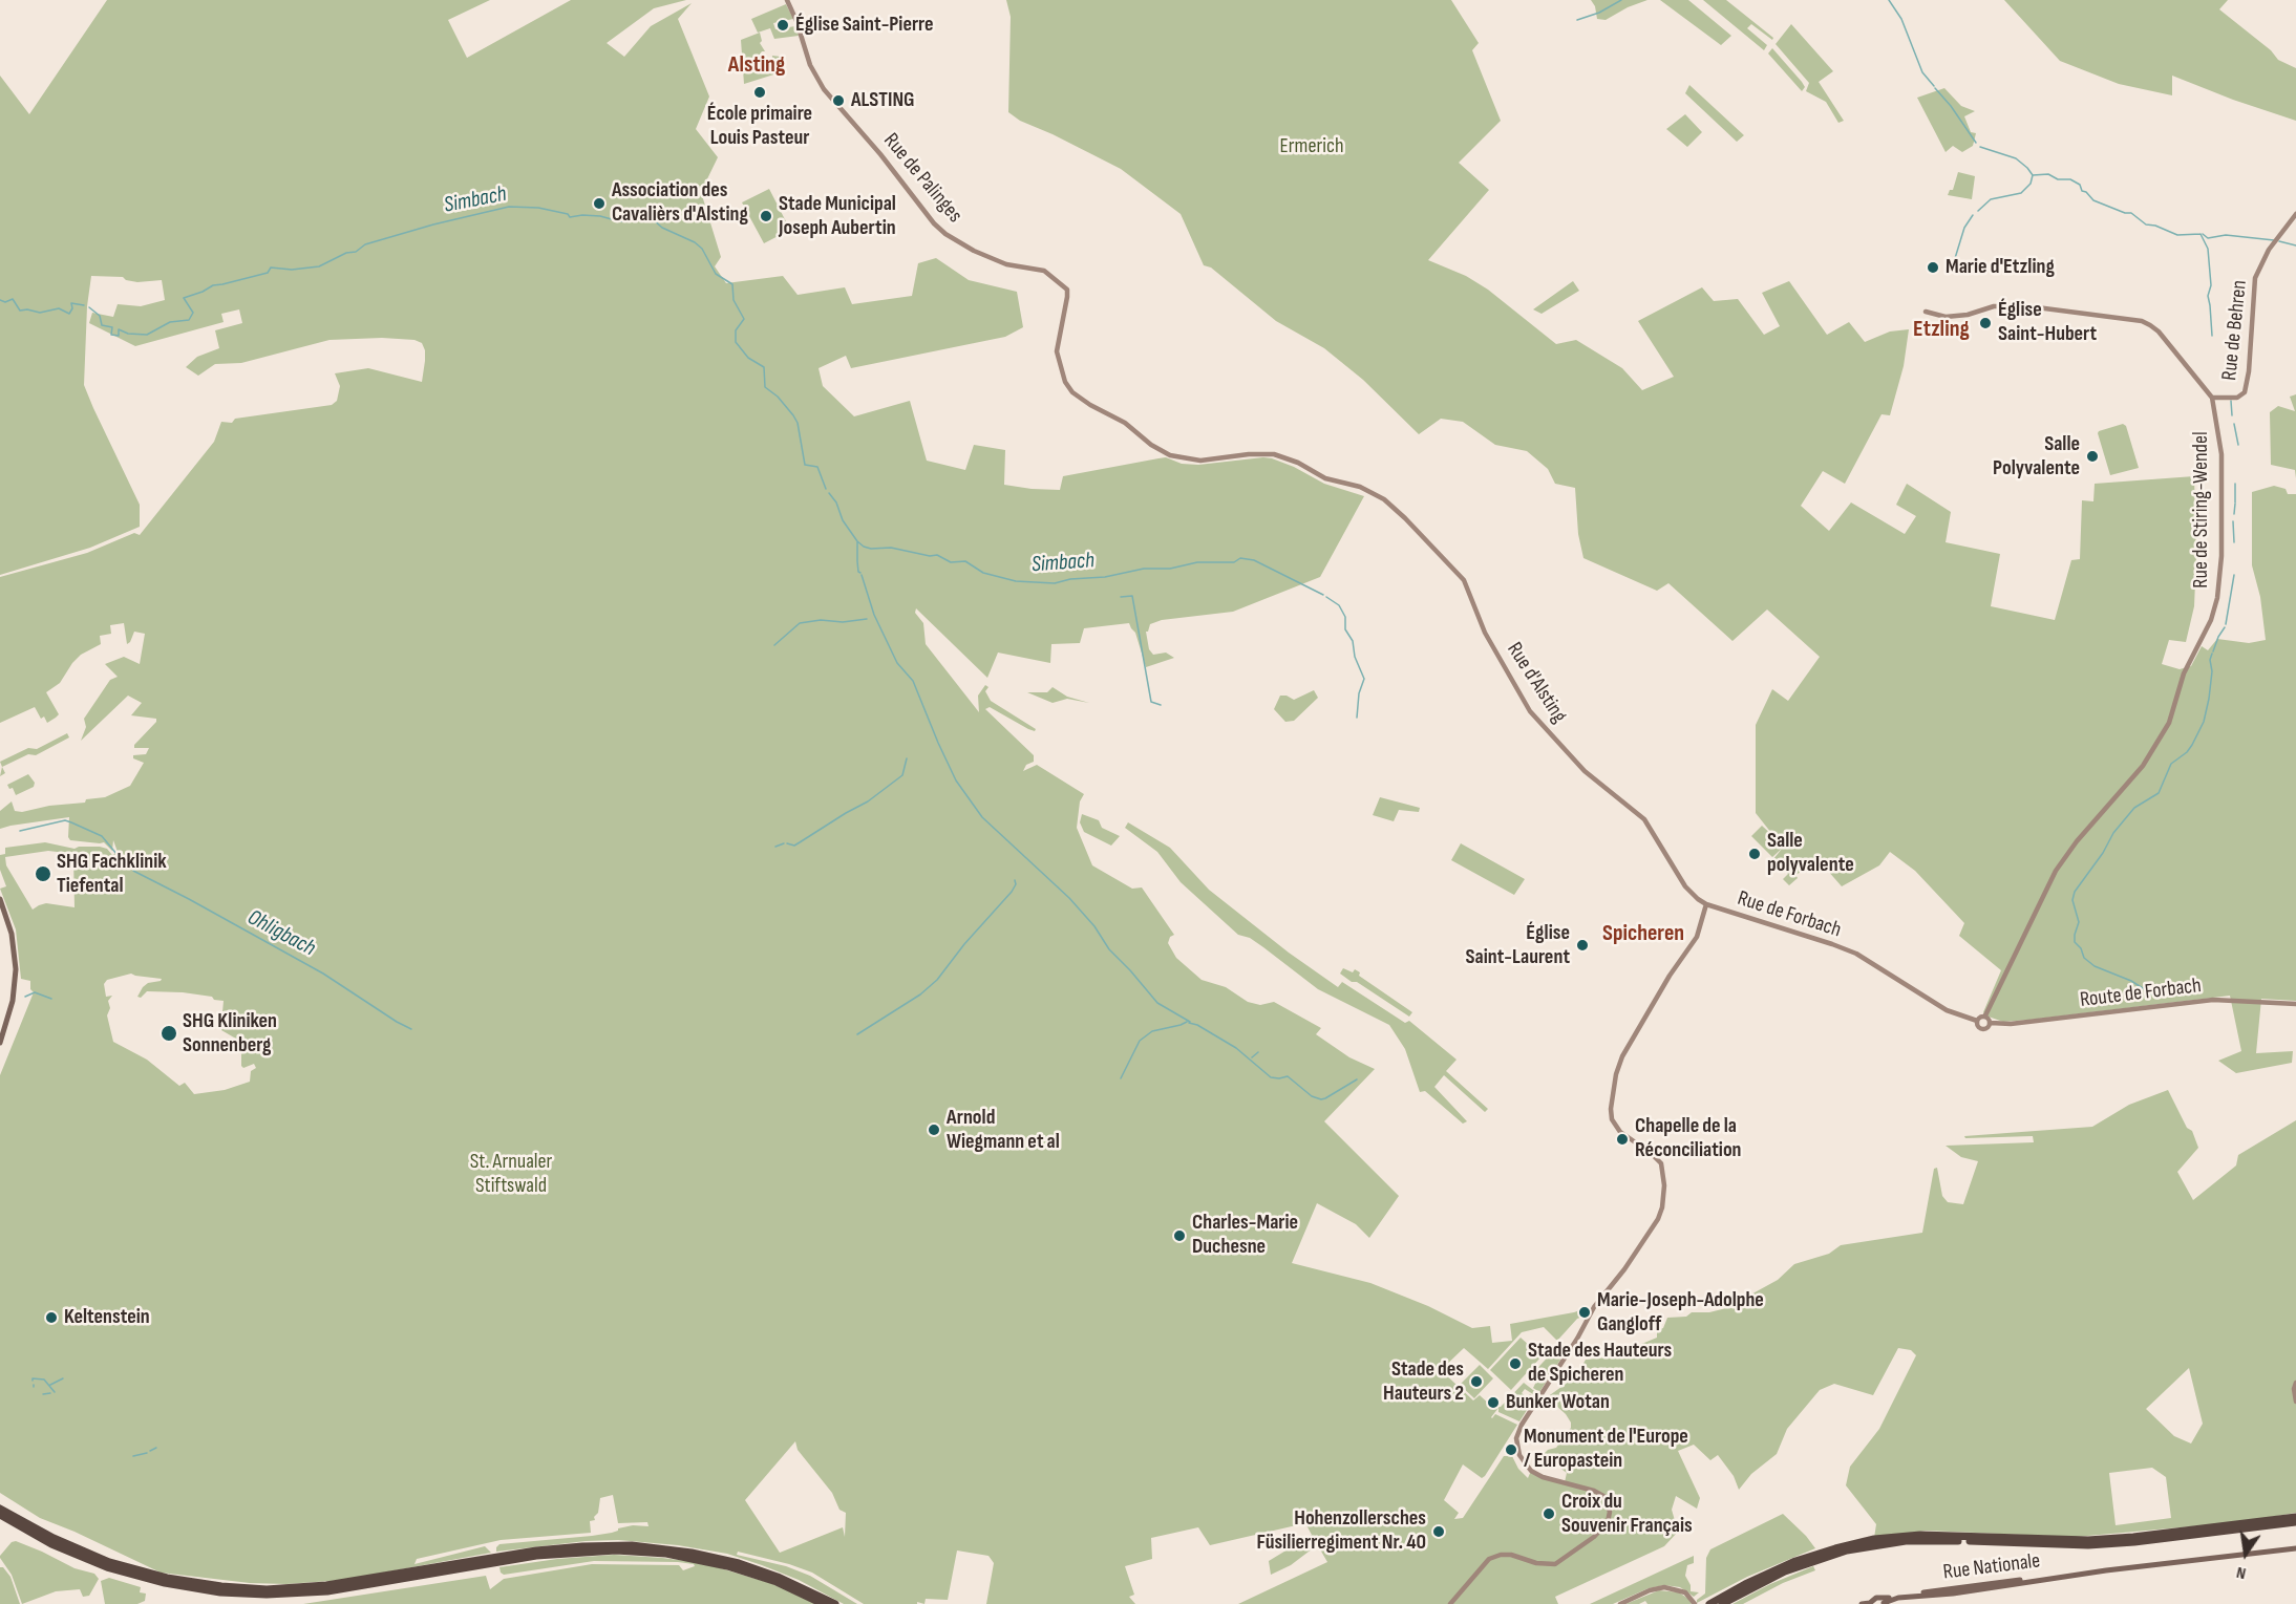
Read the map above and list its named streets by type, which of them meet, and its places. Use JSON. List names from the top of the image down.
{
  "streets": {
    "main road": ["Rue Nationale"],
    "street": [
      "Rue de Palinges",
      "Rue de Behren",
      "Rue de Stiring-Wendel",
      "Rue d'Alsting",
      "Rue de Forbach",
      "Route de Forbach"
    ]
  },
  "crossings": [
    ["Rue de Palinges", "Rue d'Alsting"],
    ["Rue de Behren", "Rue de Stiring-Wendel"],
    ["Rue de Stiring-Wendel", "Rue de Forbach"],
    ["Rue de Stiring-Wendel", "Route de Forbach"],
    ["Rue d'Alsting", "Rue de Forbach"],
    ["Rue de Forbach", "Route de Forbach"]
  ],
  "districts": ["Alsting", "Etzling", "Spicheren"],
  "water": ["Simbach", "Ohligbach"],
  "parks": ["Ermerich", "St. Arnualer Stiftswald"],
  "places": [
    "Église Saint-Pierre",
    "École primaire Louis Pasteur",
    "ALSTING",
    "Association des Cavalièrs d'Alsting",
    "Stade Municipal Joseph Aubertin",
    "Marie d'Etzling",
    "Église Saint-Hubert",
    "Salle Polyvalente",
    "Salle polyvalente",
    "SHG Fachklinik Tiefental",
    "Église Saint-Laurent",
    "SHG Kliniken Sonnenberg",
    "Arnold Wiegmann et al",
    "Chapelle de la Réconciliation",
    "Charles-Marie Duchesne",
    "Marie-Joseph-Adolphe Gangloff",
    "Keltenstein",
    "Stade des Hauteurs de Spicheren",
    "Stade des Hauteurs 2",
    "Bunker Wotan",
    "Monument de l'Europe / Europastein",
    "Croix du Souvenir Français",
    "Hohenzollersches Füsilierregiment Nr. 40"
  ],
  "north": "bottom"
}
